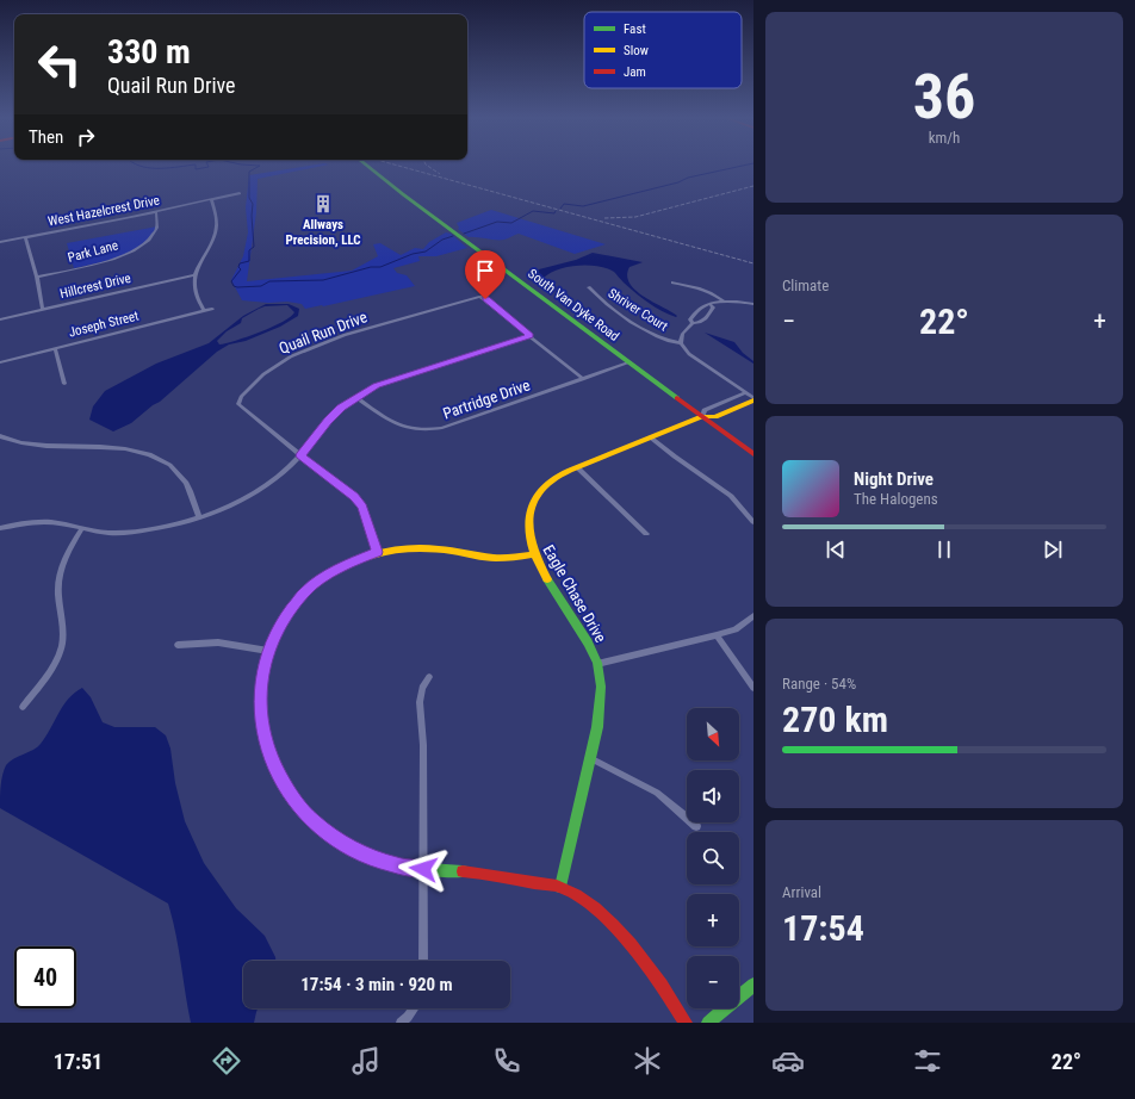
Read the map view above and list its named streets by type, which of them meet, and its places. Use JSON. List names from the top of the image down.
{
  "streets": {
    "street": [
      "West Hazelcrest Drive",
      "Park Lane",
      "Hillcrest Drive",
      "South Van Dyke Road",
      "Shriver Court",
      "Joseph Street",
      "Quail Run Drive",
      "Partridge Drive",
      "Eagle Chase Drive"
    ]
  },
  "crossings": [
    ["West Hazelcrest Drive", "Park Lane"],
    ["South Van Dyke Road", "Partridge Drive"],
    ["South Van Dyke Road", "Eagle Chase Drive"],
    ["Quail Run Drive", "Partridge Drive"]
  ],
  "places": {
    "building": ["Allways Precision, LLC"]
  },
  "legend": ["Fast", "Slow", "Jam"],
  "north": "bottom right",
  "page": {
    "tile": [
      ["36", "km/h"],
      "Climate",
      ["Range · 54%", "270 km"],
      ["Arrival", "17:54"]
    ],
    "turn": ["330 m", "Quail Run Drive"],
    "then": "Then",
    "heat": ["−", "22°", "+"],
    "song": ["Night Drive", "The Halogens"],
    "map_buttons": ["+", "−"],
    "limit": "40",
    "trip": "17:54 · 3 min · 920 m",
    "tabs": ["17:51", "22°"]
  }
}
